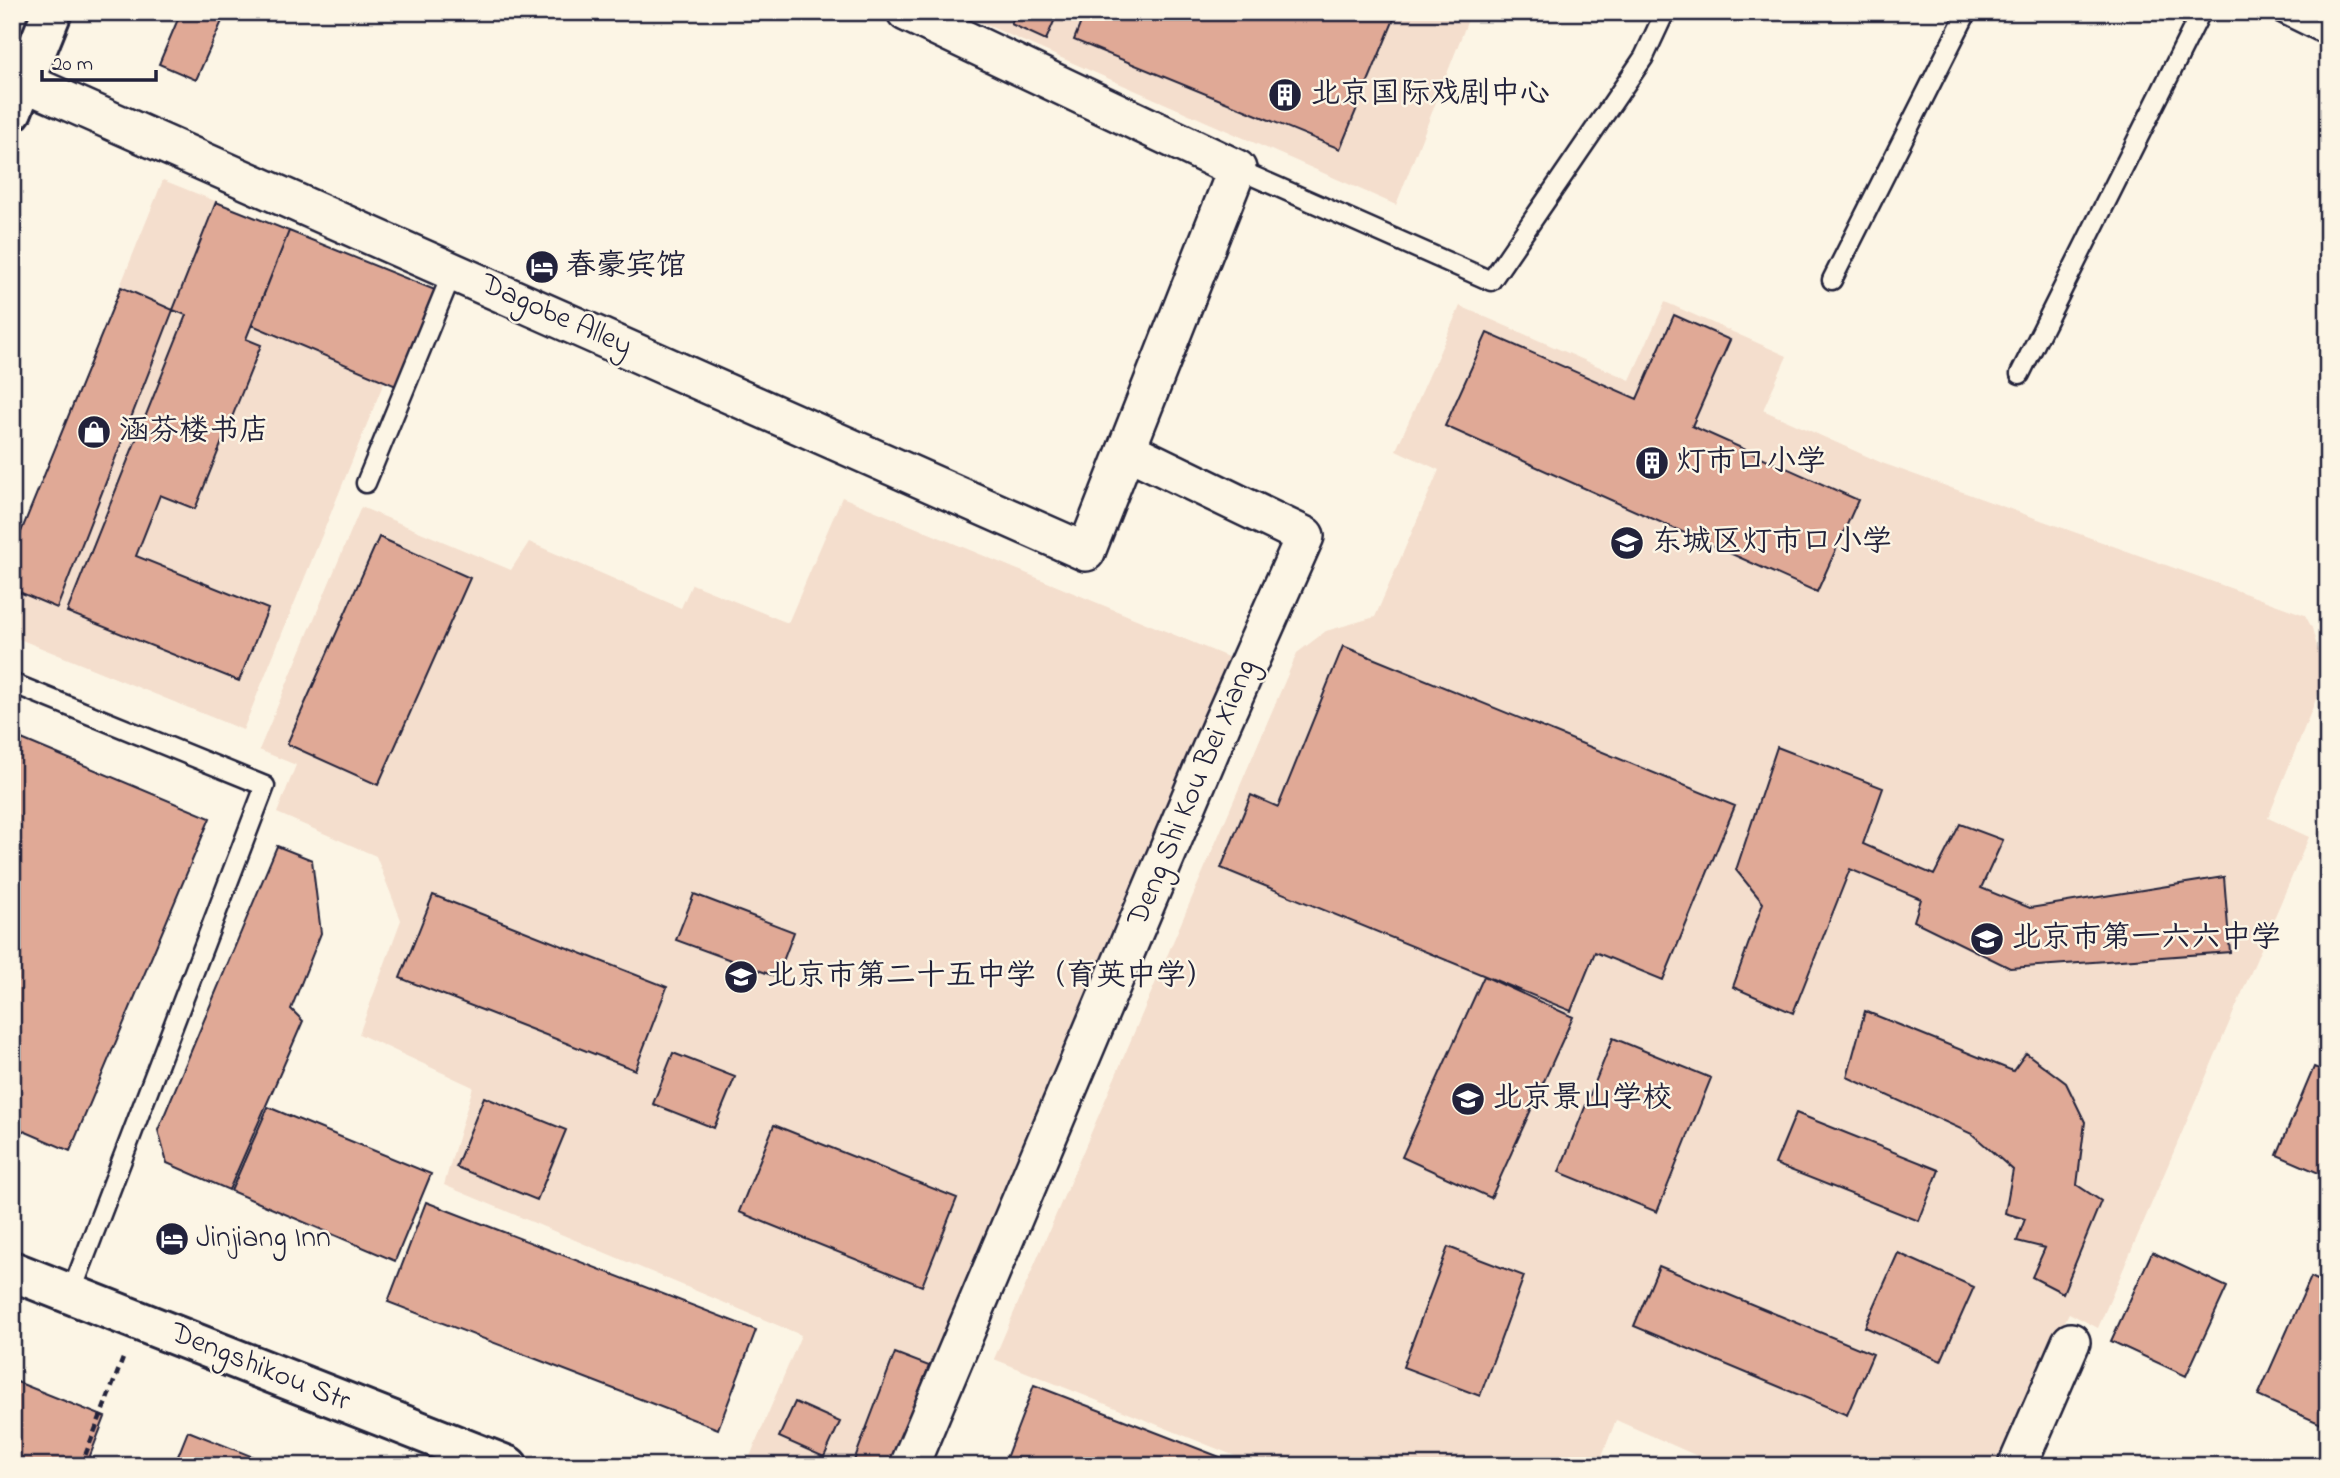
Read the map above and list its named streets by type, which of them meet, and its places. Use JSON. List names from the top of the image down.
{
  "streets": {
    "street": ["Dagobe Alley", "Deng Shi Kou Bei Xiang", "Dengshikou Str"]
  },
  "crossings": [
    ["Dagobe Alley", "Deng Shi Kou Bei Xiang"]
  ],
  "places": {
    "building": ["北京国际戏剧中心", "灯市口小学"],
    "hotel": ["春豪宾馆", "Jinjiang Inn"],
    "shop": ["涵芬楼书店"],
    "school or university": [
      "东城区灯市口小学",
      "北京市第一六六中学",
      "北京市第二十五中学（育英中学）",
      "北京景山学校"
    ]
  },
  "scale_bar": "20 m"
}
